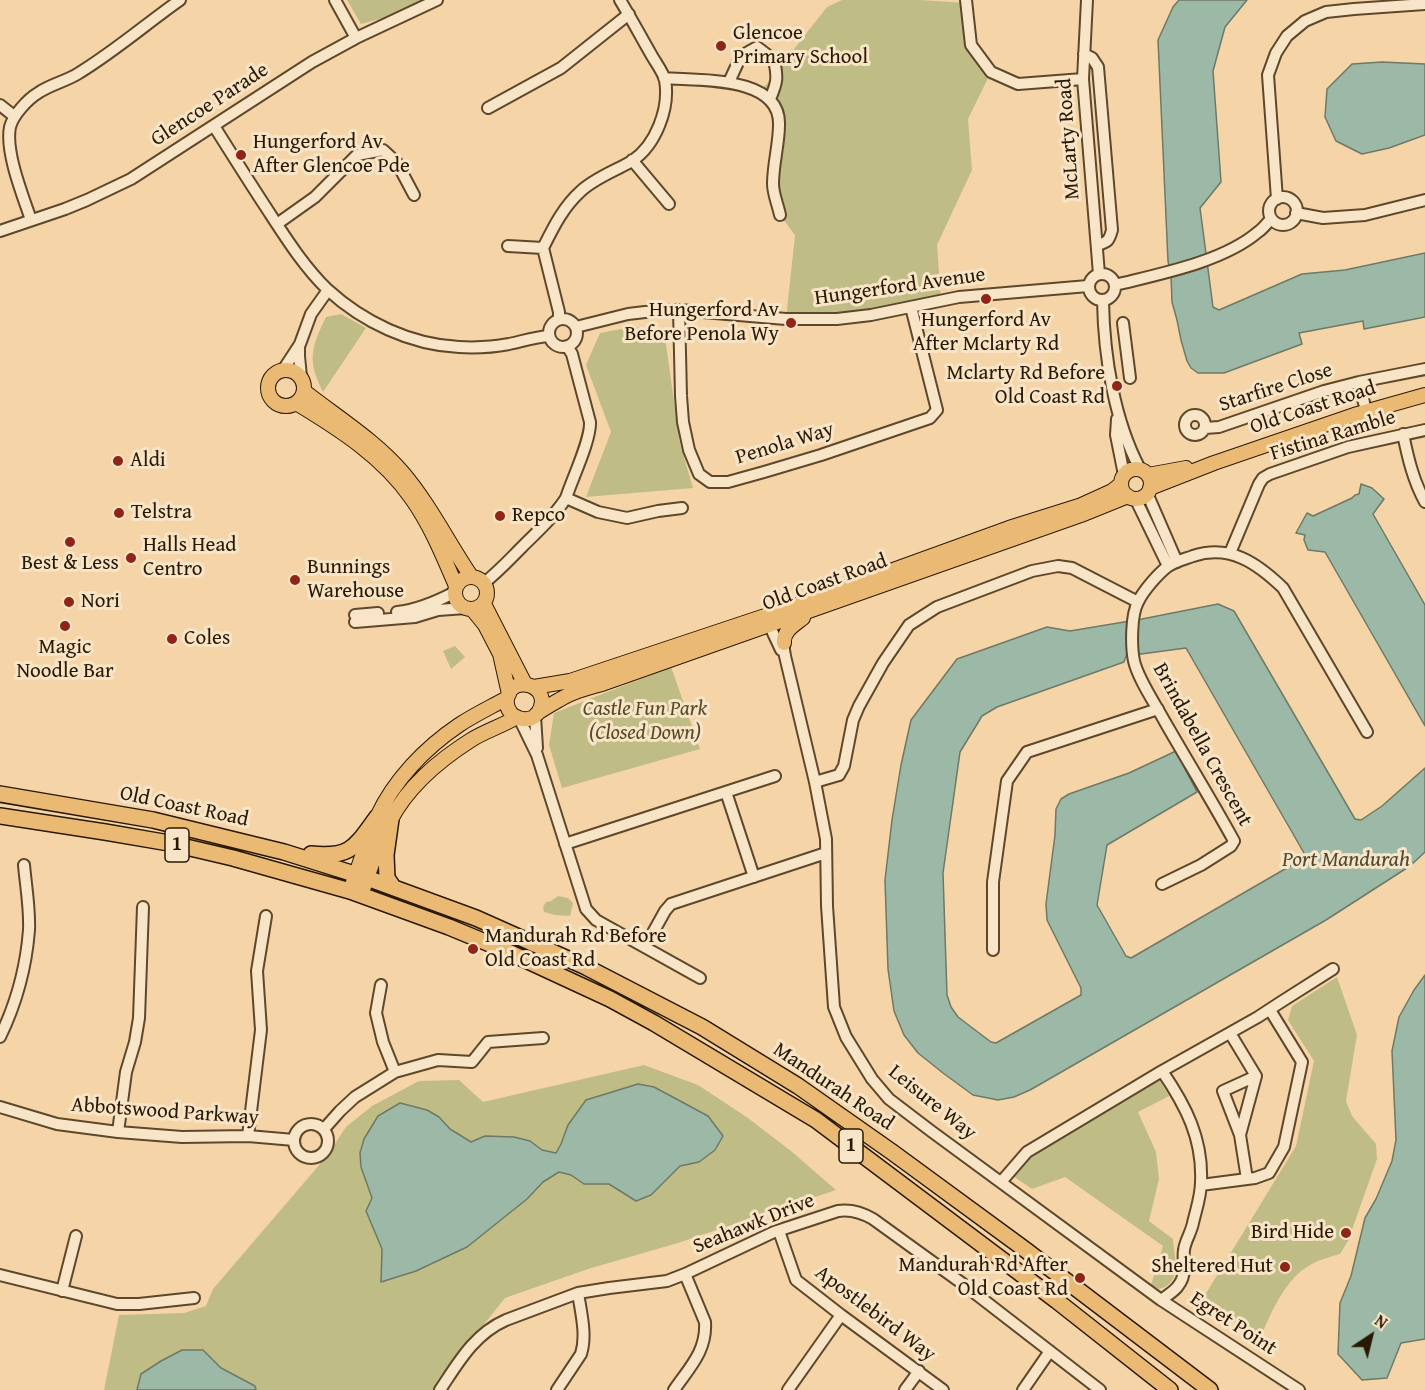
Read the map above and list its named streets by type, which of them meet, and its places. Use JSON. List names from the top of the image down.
{
  "streets": {
    "highway": ["Old Coast Road", "1", "Mandurah Road"],
    "street": [
      "Glencoe Parade",
      "McLarty Road",
      "Hungerford Avenue",
      "Starfire Close",
      "Fistina Ramble",
      "Penola Way",
      "Brindabella Crescent",
      "Leisure Way",
      "Abbotswood Parkway",
      "Seahawk Drive",
      "Apostlebird Way",
      "Egret Point"
    ]
  },
  "crossings": [
    ["McLarty Road", "Hungerford Avenue"],
    ["Hungerford Avenue", "Penola Way"],
    ["Starfire Close", "Old Coast Road"],
    ["Old Coast Road", "Mandurah Road"],
    ["Old Coast Road", "Leisure Way"],
    ["Leisure Way", "Egret Point"],
    ["Seahawk Drive", "Apostlebird Way"]
  ],
  "water": ["Port Mandurah"],
  "parks": ["Castle Fun Park (Closed Down)"],
  "places": [
    "Glencoe Primary School",
    "Hungerford Av After Glencoe Pde",
    "Hungerford Av After Mclarty Rd",
    "Hungerford Av Before Penola Wy",
    "Mclarty Rd Before Old Coast Rd",
    "Aldi",
    "Telstra",
    "Repco",
    "Best & Less",
    "Halls Head Centro",
    "Bunnings Warehouse",
    "Nori",
    "Magic Noodle Bar",
    "Coles",
    "Mandurah Rd Before Old Coast Rd",
    "Bird Hide",
    "Sheltered Hut",
    "Mandurah Rd After Old Coast Rd"
  ],
  "north": "top right"
}
